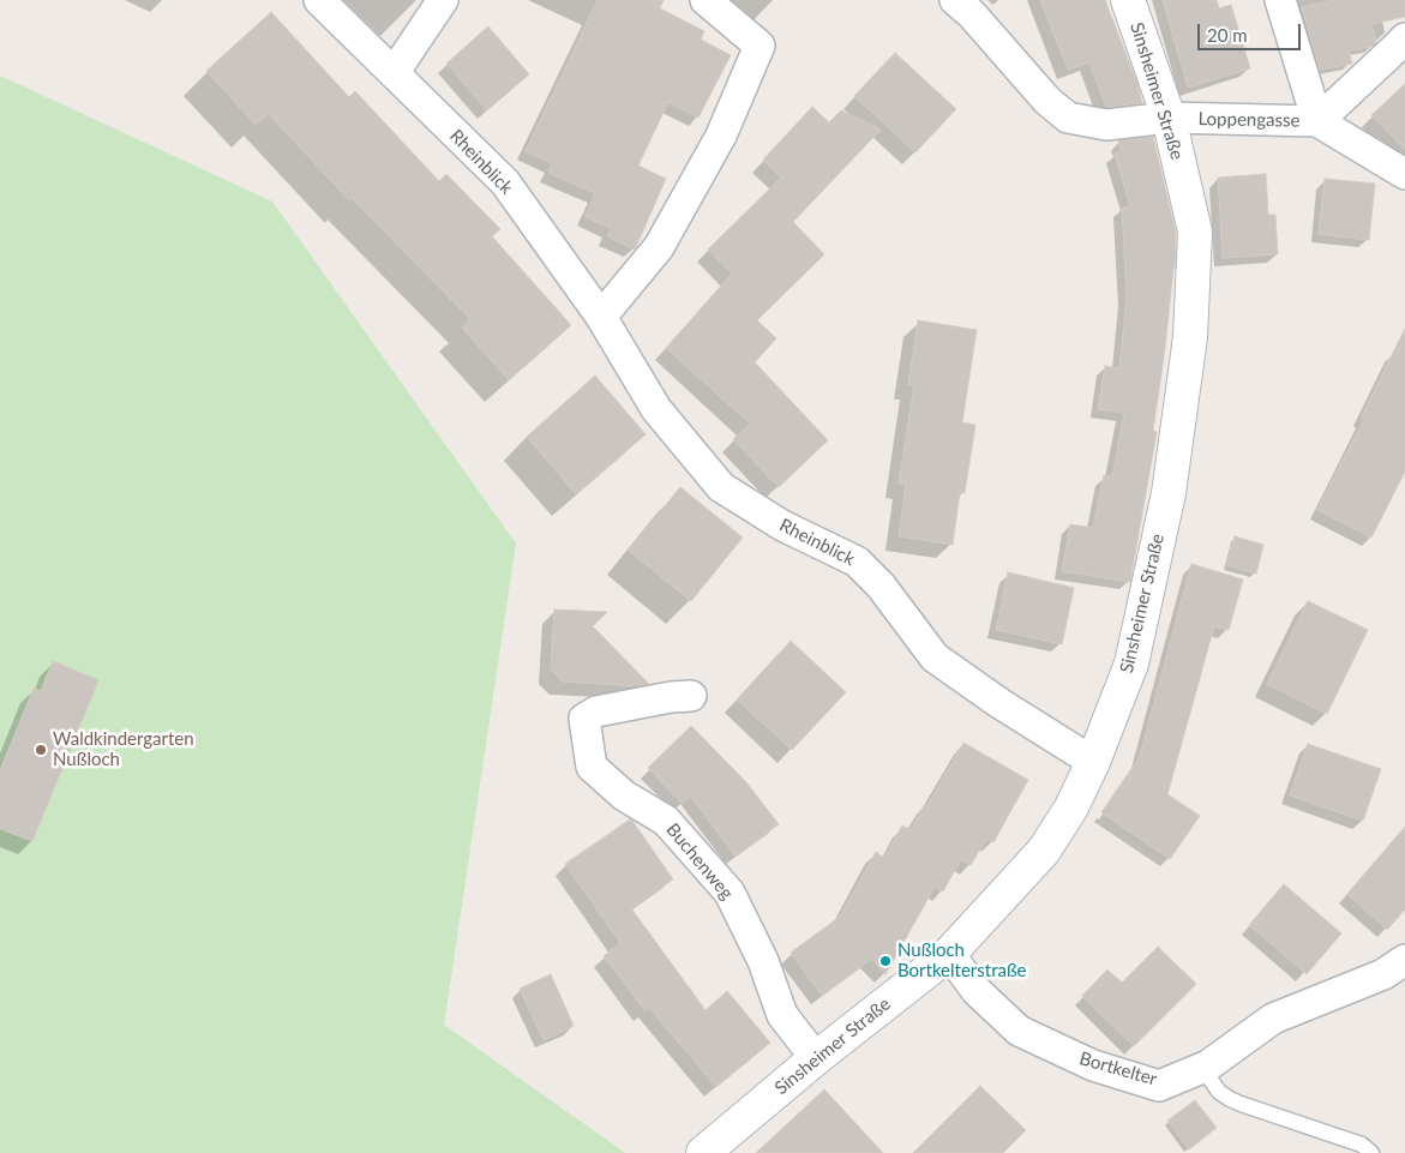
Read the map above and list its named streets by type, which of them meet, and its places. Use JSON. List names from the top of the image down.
{
  "streets": {
    "street": [
      "Sinsheimer Straße",
      "Loppengasse",
      "Rheinblick",
      "Buchenweg",
      "Bortkelter"
    ]
  },
  "crossings": [
    ["Sinsheimer Straße", "Loppengasse"],
    ["Sinsheimer Straße", "Rheinblick"],
    ["Sinsheimer Straße", "Buchenweg"],
    ["Sinsheimer Straße", "Bortkelter"]
  ],
  "places": ["Waldkindergarten Nußloch", "Nußloch Bortkelterstraße"],
  "scale_bar": "20 m"
}
